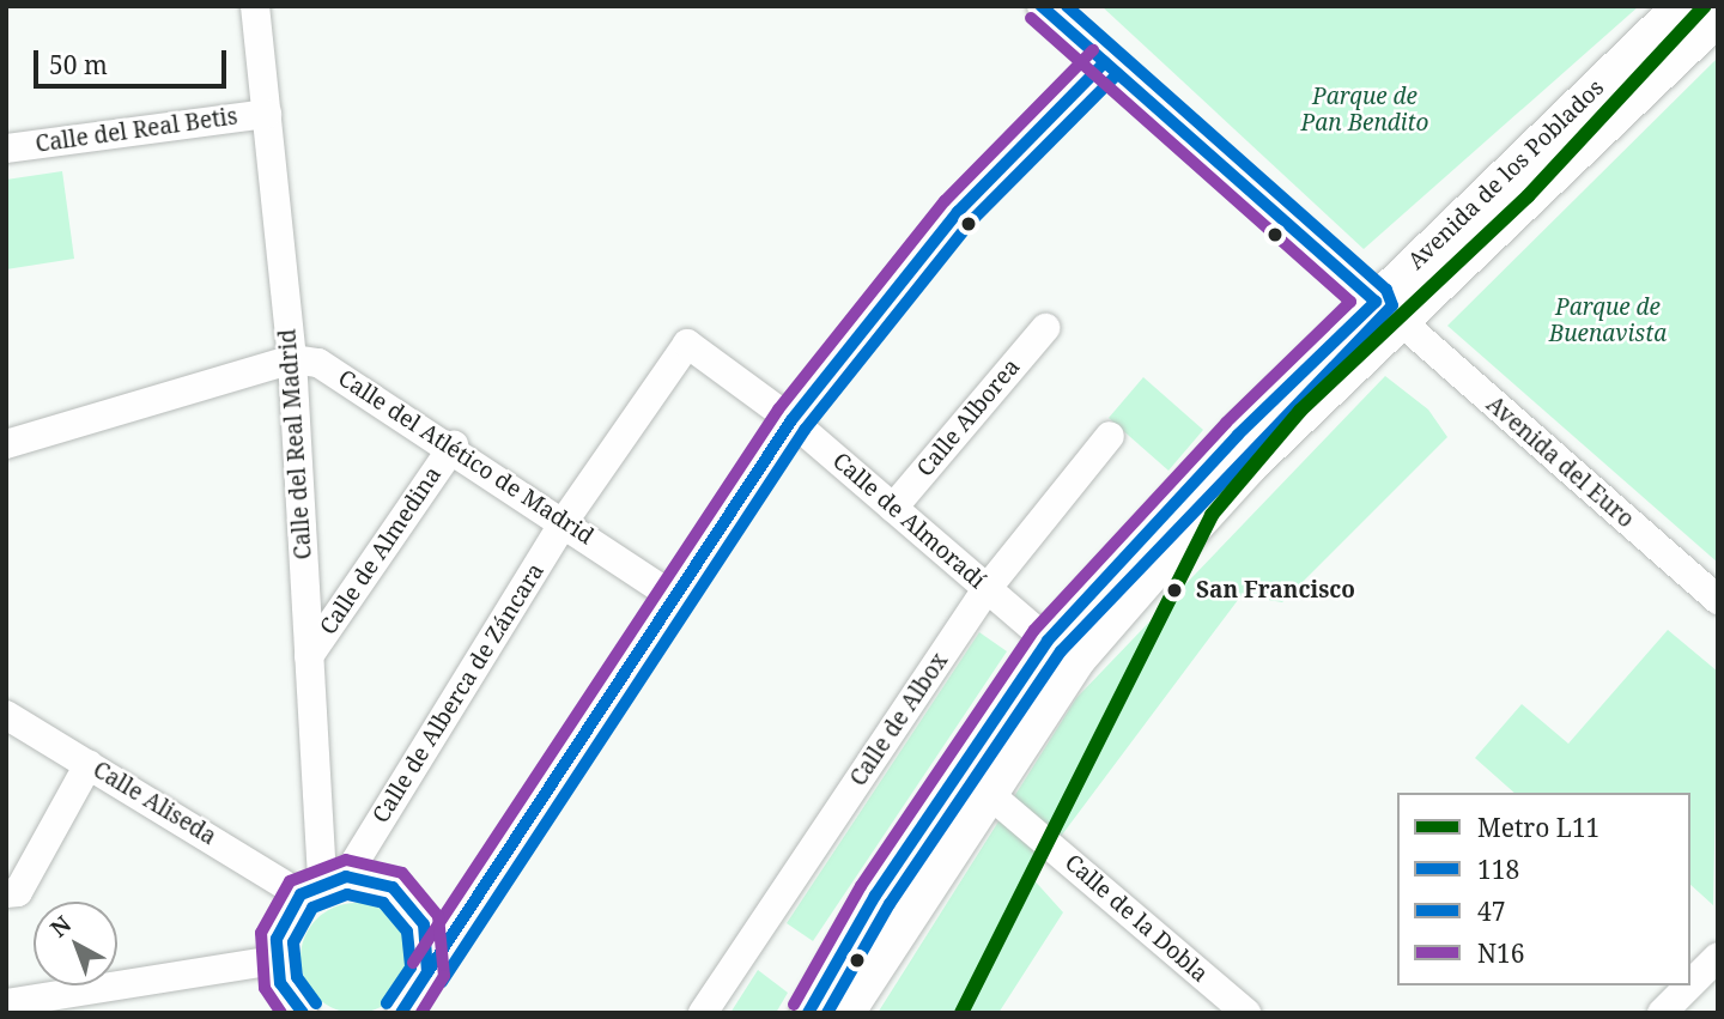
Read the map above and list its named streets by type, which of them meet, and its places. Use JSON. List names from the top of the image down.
{
  "streets": {
    "main road": ["Avenida de los Poblados"],
    "street": [
      "Calle del Real Betis",
      "Calle Alborea",
      "Calle del Real Madrid",
      "Calle del Atlético de Madrid",
      "Avenida del Euro",
      "Calle de Almoradí",
      "Calle de Almedina",
      "Calle de Alberca de Záncara",
      "Calle de Albox",
      "Calle Aliseda",
      "Calle de la Dobla"
    ]
  },
  "crossings": [
    ["Calle del Real Betis", "Calle del Real Madrid"],
    ["Avenida de los Poblados", "Avenida del Euro"],
    ["Avenida de los Poblados", "Calle de Almoradí"],
    ["Avenida de los Poblados", "Calle de la Dobla"],
    ["Calle Alborea", "Calle de Almoradí"],
    ["Calle del Real Madrid", "Calle del Atlético de Madrid"],
    ["Calle del Real Madrid", "Calle de Almedina"],
    ["Calle del Real Madrid", "Calle de Alberca de Záncara"],
    ["Calle del Real Madrid", "Calle Aliseda"],
    ["Calle del Atlético de Madrid", "Calle de Almedina"],
    ["Calle del Atlético de Madrid", "Calle de Alberca de Záncara"],
    ["Calle de Almoradí", "Calle de Alberca de Záncara"],
    ["Calle de Almoradí", "Calle de Albox"],
    ["Calle de Alberca de Záncara", "Calle Aliseda"]
  ],
  "parks": ["Parque de Pan Bendito", "Parque de Buenavista"],
  "places": ["San Francisco"],
  "lines": [
    "metro line L11",
    "transit line 118",
    "transit line 47",
    "transit line N16"
  ],
  "legend": [
    "Metro L11",
    "118",
    "47",
    "N16"
  ],
  "scale_bar": "50 m",
  "north": "top left"
}
